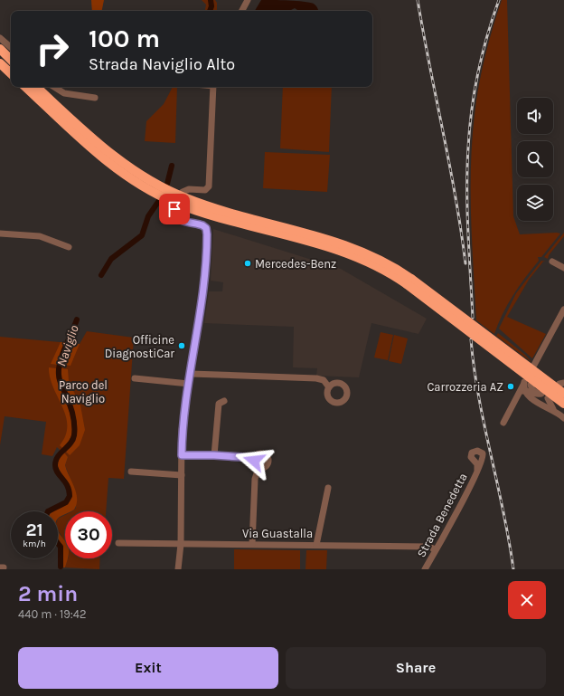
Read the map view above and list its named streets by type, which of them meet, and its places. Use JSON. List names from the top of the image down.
{
  "streets": {
    "street": ["Strada Benedetta", "Via Guastalla"]
  },
  "crossings": [
    ["Strada Benedetta", "Via Guastalla"]
  ],
  "water": ["Naviglio"],
  "parks": ["Parco del Naviglio"],
  "places": ["Mercedes-Benz", "Officine DiagnostiCar", "Carrozzeria AZ"],
  "page": {
    "turn": ["100 m", "Strada Naviglio Alto"],
    "speed": "21 km/h",
    "limit": "30",
    "heading": ["2 min", "440 m · 19:42"],
    "buttons": ["Exit", "Share"]
  }
}
